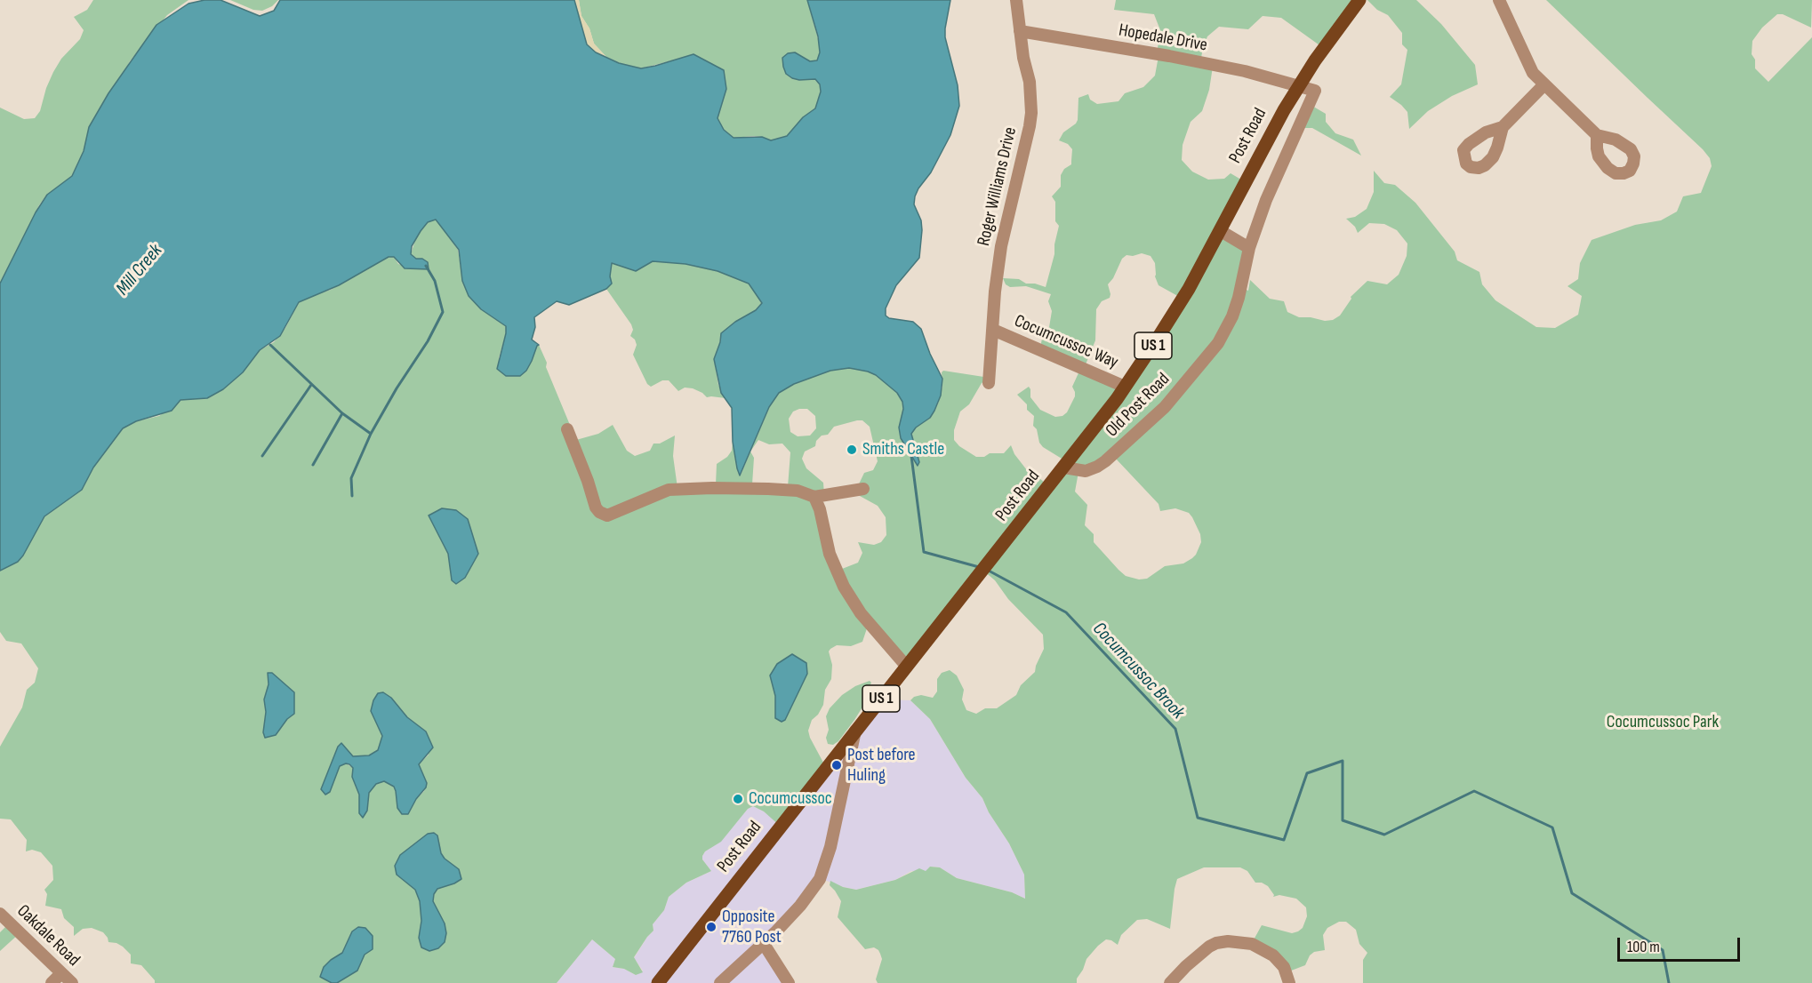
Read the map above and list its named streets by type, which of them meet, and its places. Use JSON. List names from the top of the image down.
{
  "streets": {
    "main road": ["Post Road", "US 1"],
    "street": [
      "Hopedale Drive",
      "Roger Williams Drive",
      "Cocumcussoc Way",
      "Old Post Road",
      "Oakdale Road"
    ]
  },
  "crossings": [
    ["Hopedale Drive", "Post Road"],
    ["Hopedale Drive", "Roger Williams Drive"],
    ["Hopedale Drive", "Old Post Road"],
    ["Post Road", "Cocumcussoc Way"],
    ["Post Road", "Old Post Road"],
    ["Roger Williams Drive", "Cocumcussoc Way"]
  ],
  "water": ["Mill Creek", "Cocumcussoc Brook"],
  "parks": ["Cocumcussoc Park"],
  "places": [
    "Smiths Castle",
    "Post before Huling",
    "Cocumcussoc",
    "Opposite 7760 Post"
  ],
  "scale_bar": "100 m"
}
